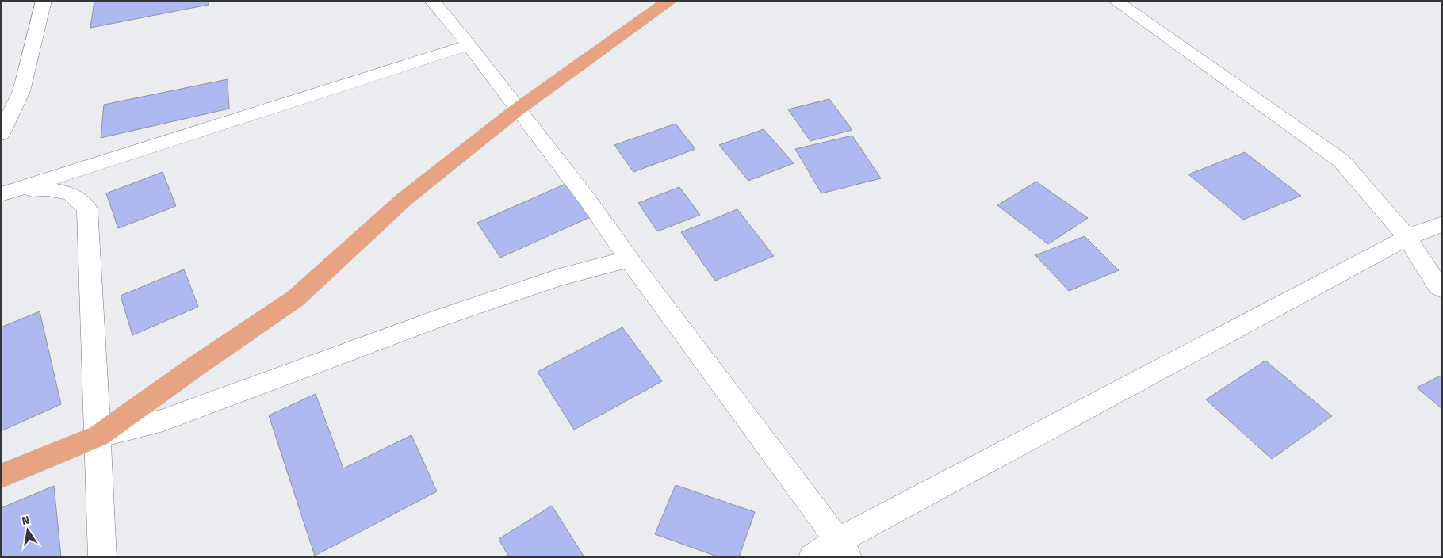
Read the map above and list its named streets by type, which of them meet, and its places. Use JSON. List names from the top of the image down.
{
  "north": "top"
}
